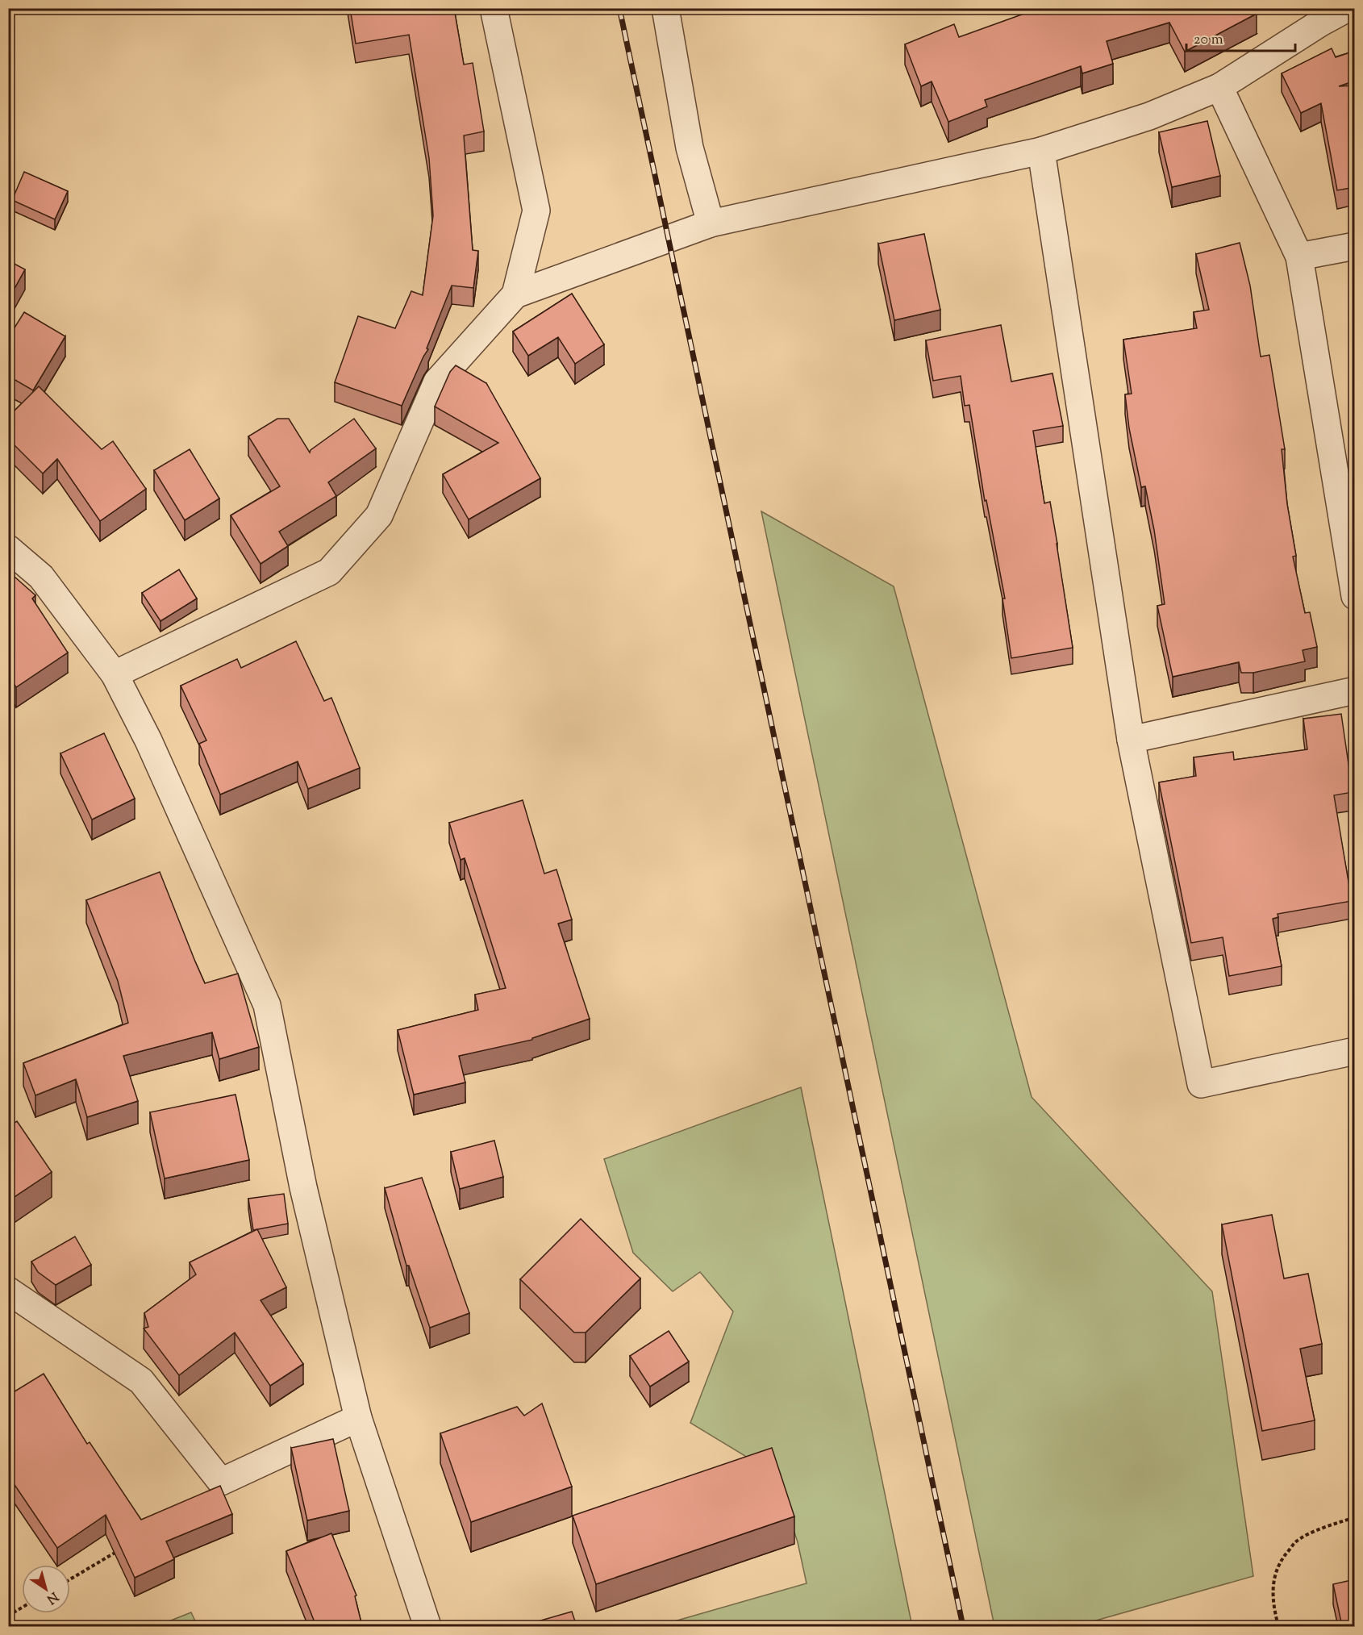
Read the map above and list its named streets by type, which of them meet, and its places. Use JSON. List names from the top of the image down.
{
  "scale_bar": "20 m",
  "north": "bottom right"
}
